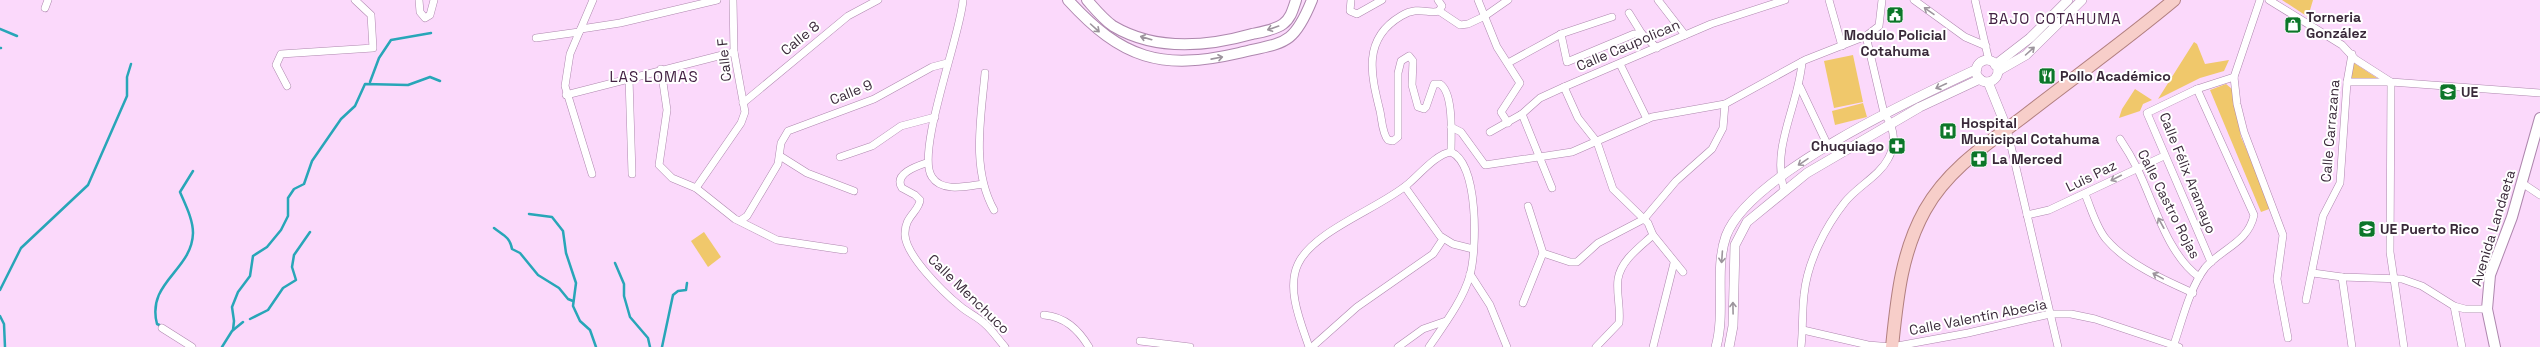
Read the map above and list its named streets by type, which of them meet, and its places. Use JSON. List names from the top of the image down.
{
  "streets": {
    "main road": ["Avenida Landaeta"],
    "street": [
      "Calle 8",
      "Calle Caupolican",
      "Calle F",
      "Calle 9",
      "Calle Carrazana",
      "Calle Félix Aramayo",
      "Luis Paz",
      "Calle Castro Rojas",
      "Calle Menchuco",
      "Calle Valentín Abecia"
    ]
  },
  "crossings": [
    ["Calle 8", "Calle F"],
    ["Calle Félix Aramayo", "Luis Paz"],
    ["Luis Paz", "Calle Castro Rojas"]
  ],
  "one_way": ["Luis Paz"],
  "districts": ["BAJO COTAHUMA", "LAS LOMAS"],
  "places": {
    "public building": ["Modulo Policial Cotahuma"],
    "shop": ["Torneria González"],
    "restaurant": ["Pollo Académico"],
    "school or university": ["UE", "UE Puerto Rico"],
    "hospital": ["Hospital Municipal Cotahuma"],
    "pharmacy": ["Chuquiago", "La Merced"]
  }
}
